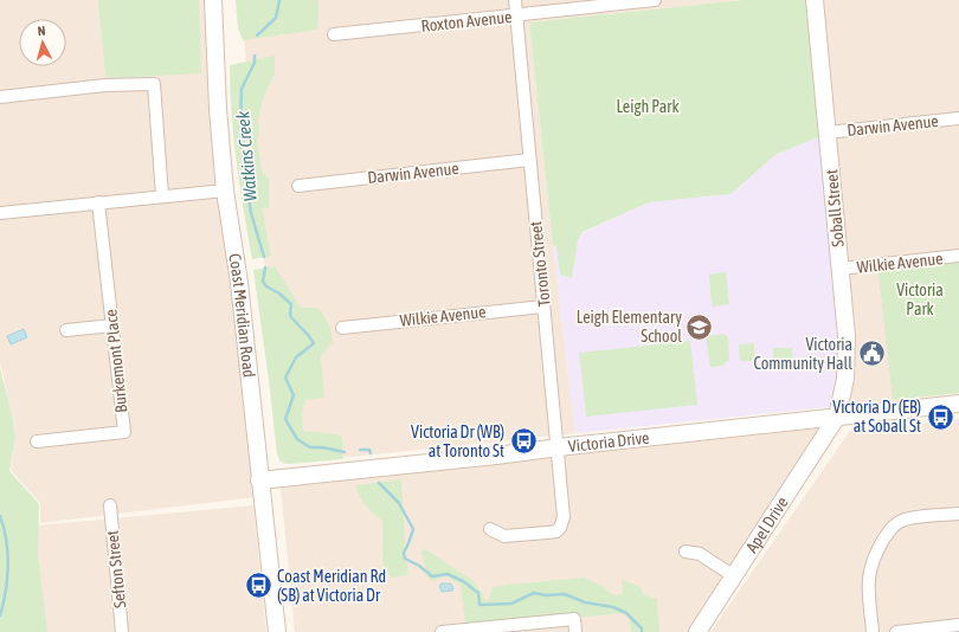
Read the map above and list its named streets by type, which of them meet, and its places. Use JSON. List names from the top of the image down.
{
  "streets": {
    "main road": [
      "Soball Street",
      "Coast Meridian Road",
      "Victoria Drive",
      "Apel Drive"
    ],
    "street": [
      "Roxton Avenue",
      "Darwin Avenue",
      "Wilkie Avenue",
      "Toronto Street",
      "Burkemont Place",
      "Sefton Street"
    ]
  },
  "crossings": [
    ["Roxton Avenue", "Toronto Street"],
    ["Darwin Avenue", "Soball Street"],
    ["Darwin Avenue", "Toronto Street"],
    ["Soball Street", "Wilkie Avenue"],
    ["Soball Street", "Victoria Drive"],
    ["Soball Street", "Apel Drive"],
    ["Wilkie Avenue", "Toronto Street"],
    ["Toronto Street", "Victoria Drive"],
    ["Coast Meridian Road", "Victoria Drive"],
    ["Victoria Drive", "Apel Drive"]
  ],
  "water": ["Watkins Creek"],
  "parks": ["Leigh Park", "Victoria Park"],
  "places": {
    "school or university": ["Leigh Elementary School"],
    "public building": ["Victoria Community Hall"],
    "bus stop": ["Victoria Dr (EB) at Soball St", "Victoria Dr (WB) at Toronto St", "Coast Meridian Rd (SB) at Victoria Dr"]
  },
  "north": "top"
}
